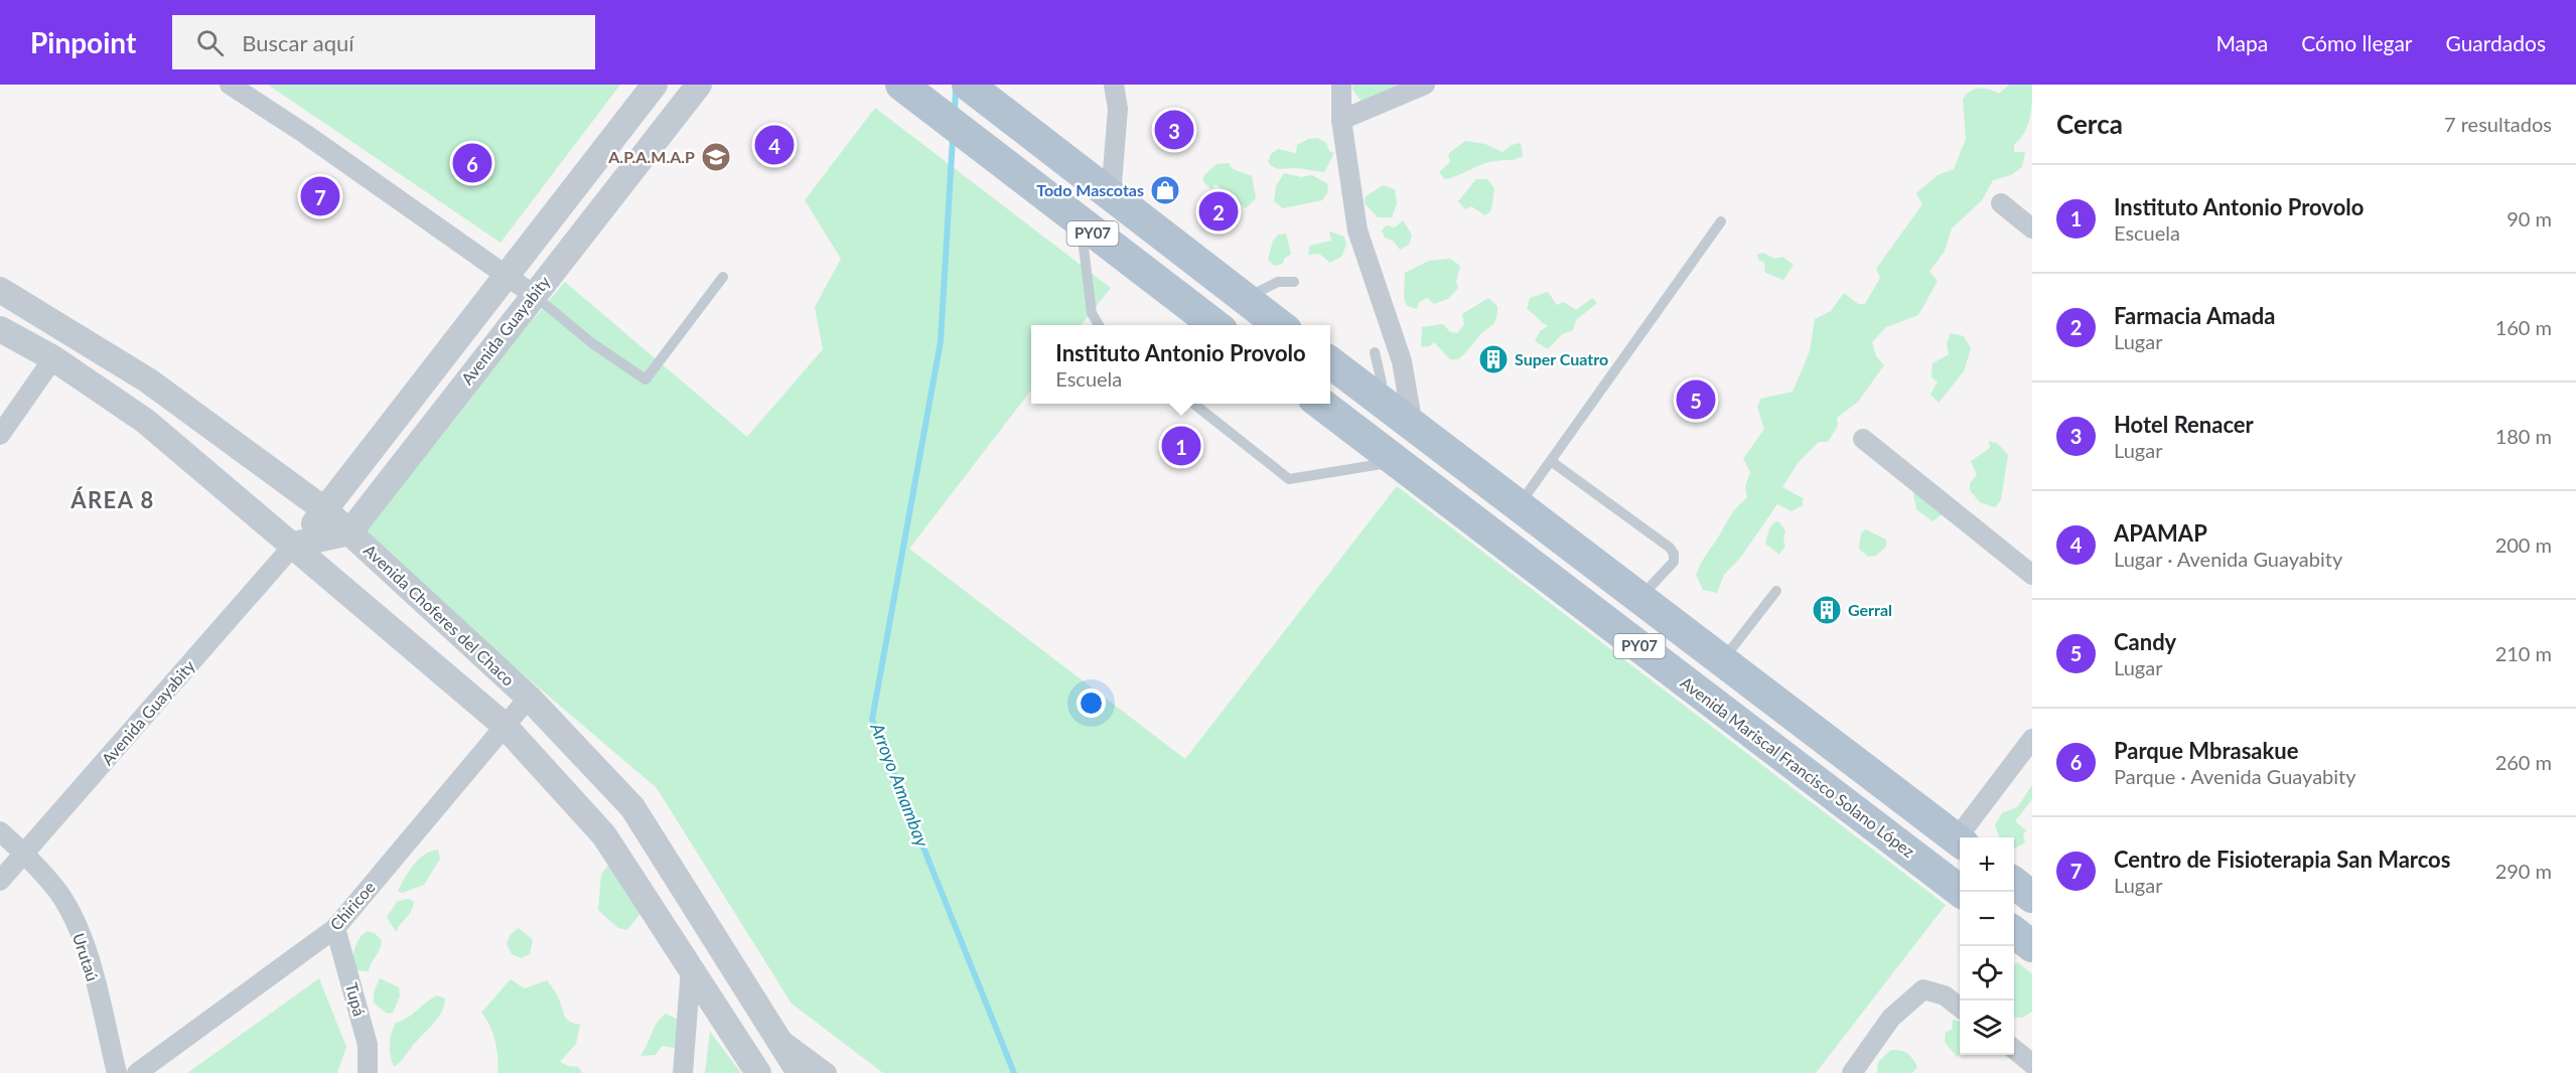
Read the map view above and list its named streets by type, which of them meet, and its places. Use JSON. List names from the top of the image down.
{
  "streets": {
    "main road": ["PY07", "Avenida Mariscal Francisco Solano López"],
    "street": [
      "Avenida Guayabity",
      "Avenida Choferes del Chaco",
      "Chiricoe",
      "Urutaú",
      "Tupá"
    ]
  },
  "crossings": [
    ["Avenida Guayabity", "Avenida Choferes del Chaco"],
    ["Avenida Guayabity", "Urutaú"],
    ["Avenida Choferes del Chaco", "Chiricoe"],
    ["Chiricoe", "Tupá"]
  ],
  "districts": ["ÁREA 8"],
  "water": ["Arroyo Amambay"],
  "places": {
    "school or university": ["A.P.A.M.A.P"],
    "shop": ["Todo Mascotas"],
    "building": ["Super Cuatro", "Gerral"]
  },
  "page": {
    "header": "Pinpoint",
    "search": "Buscar aquí",
    "nav": ["Mapa", "Cómo llegar", "Guardados"],
    "heading": ["Cerca", "7 resultados"],
    "pins": [
      "3",
      "4",
      "6",
      "7",
      "2",
      "5",
      "1"
    ],
    "list": [
      {
        "mark": "1",
        "name": "Instituto Antonio Provolo",
        "note": "Escuela",
        "value": "90 m"
      },
      {
        "mark": "2",
        "name": "Farmacia Amada",
        "note": "Lugar",
        "value": "160 m"
      },
      {
        "mark": "3",
        "name": "Hotel Renacer",
        "note": "Lugar",
        "value": "180 m"
      },
      {
        "mark": "4",
        "name": "APAMAP",
        "note": "Lugar · Avenida Guayabity",
        "value": "200 m"
      },
      {
        "mark": "5",
        "name": "Candy",
        "note": "Lugar",
        "value": "210 m"
      },
      {
        "mark": "6",
        "name": "Parque Mbrasakue",
        "note": "Parque · Avenida Guayabity",
        "value": "260 m"
      },
      {
        "mark": "7",
        "name": "Centro de Fisioterapia San Marcos",
        "note": "Lugar",
        "value": "290 m"
      }
    ],
    "popup": ["Instituto Antonio Provolo", "Escuela"],
    "map_buttons": ["+", "−"]
  }
}
